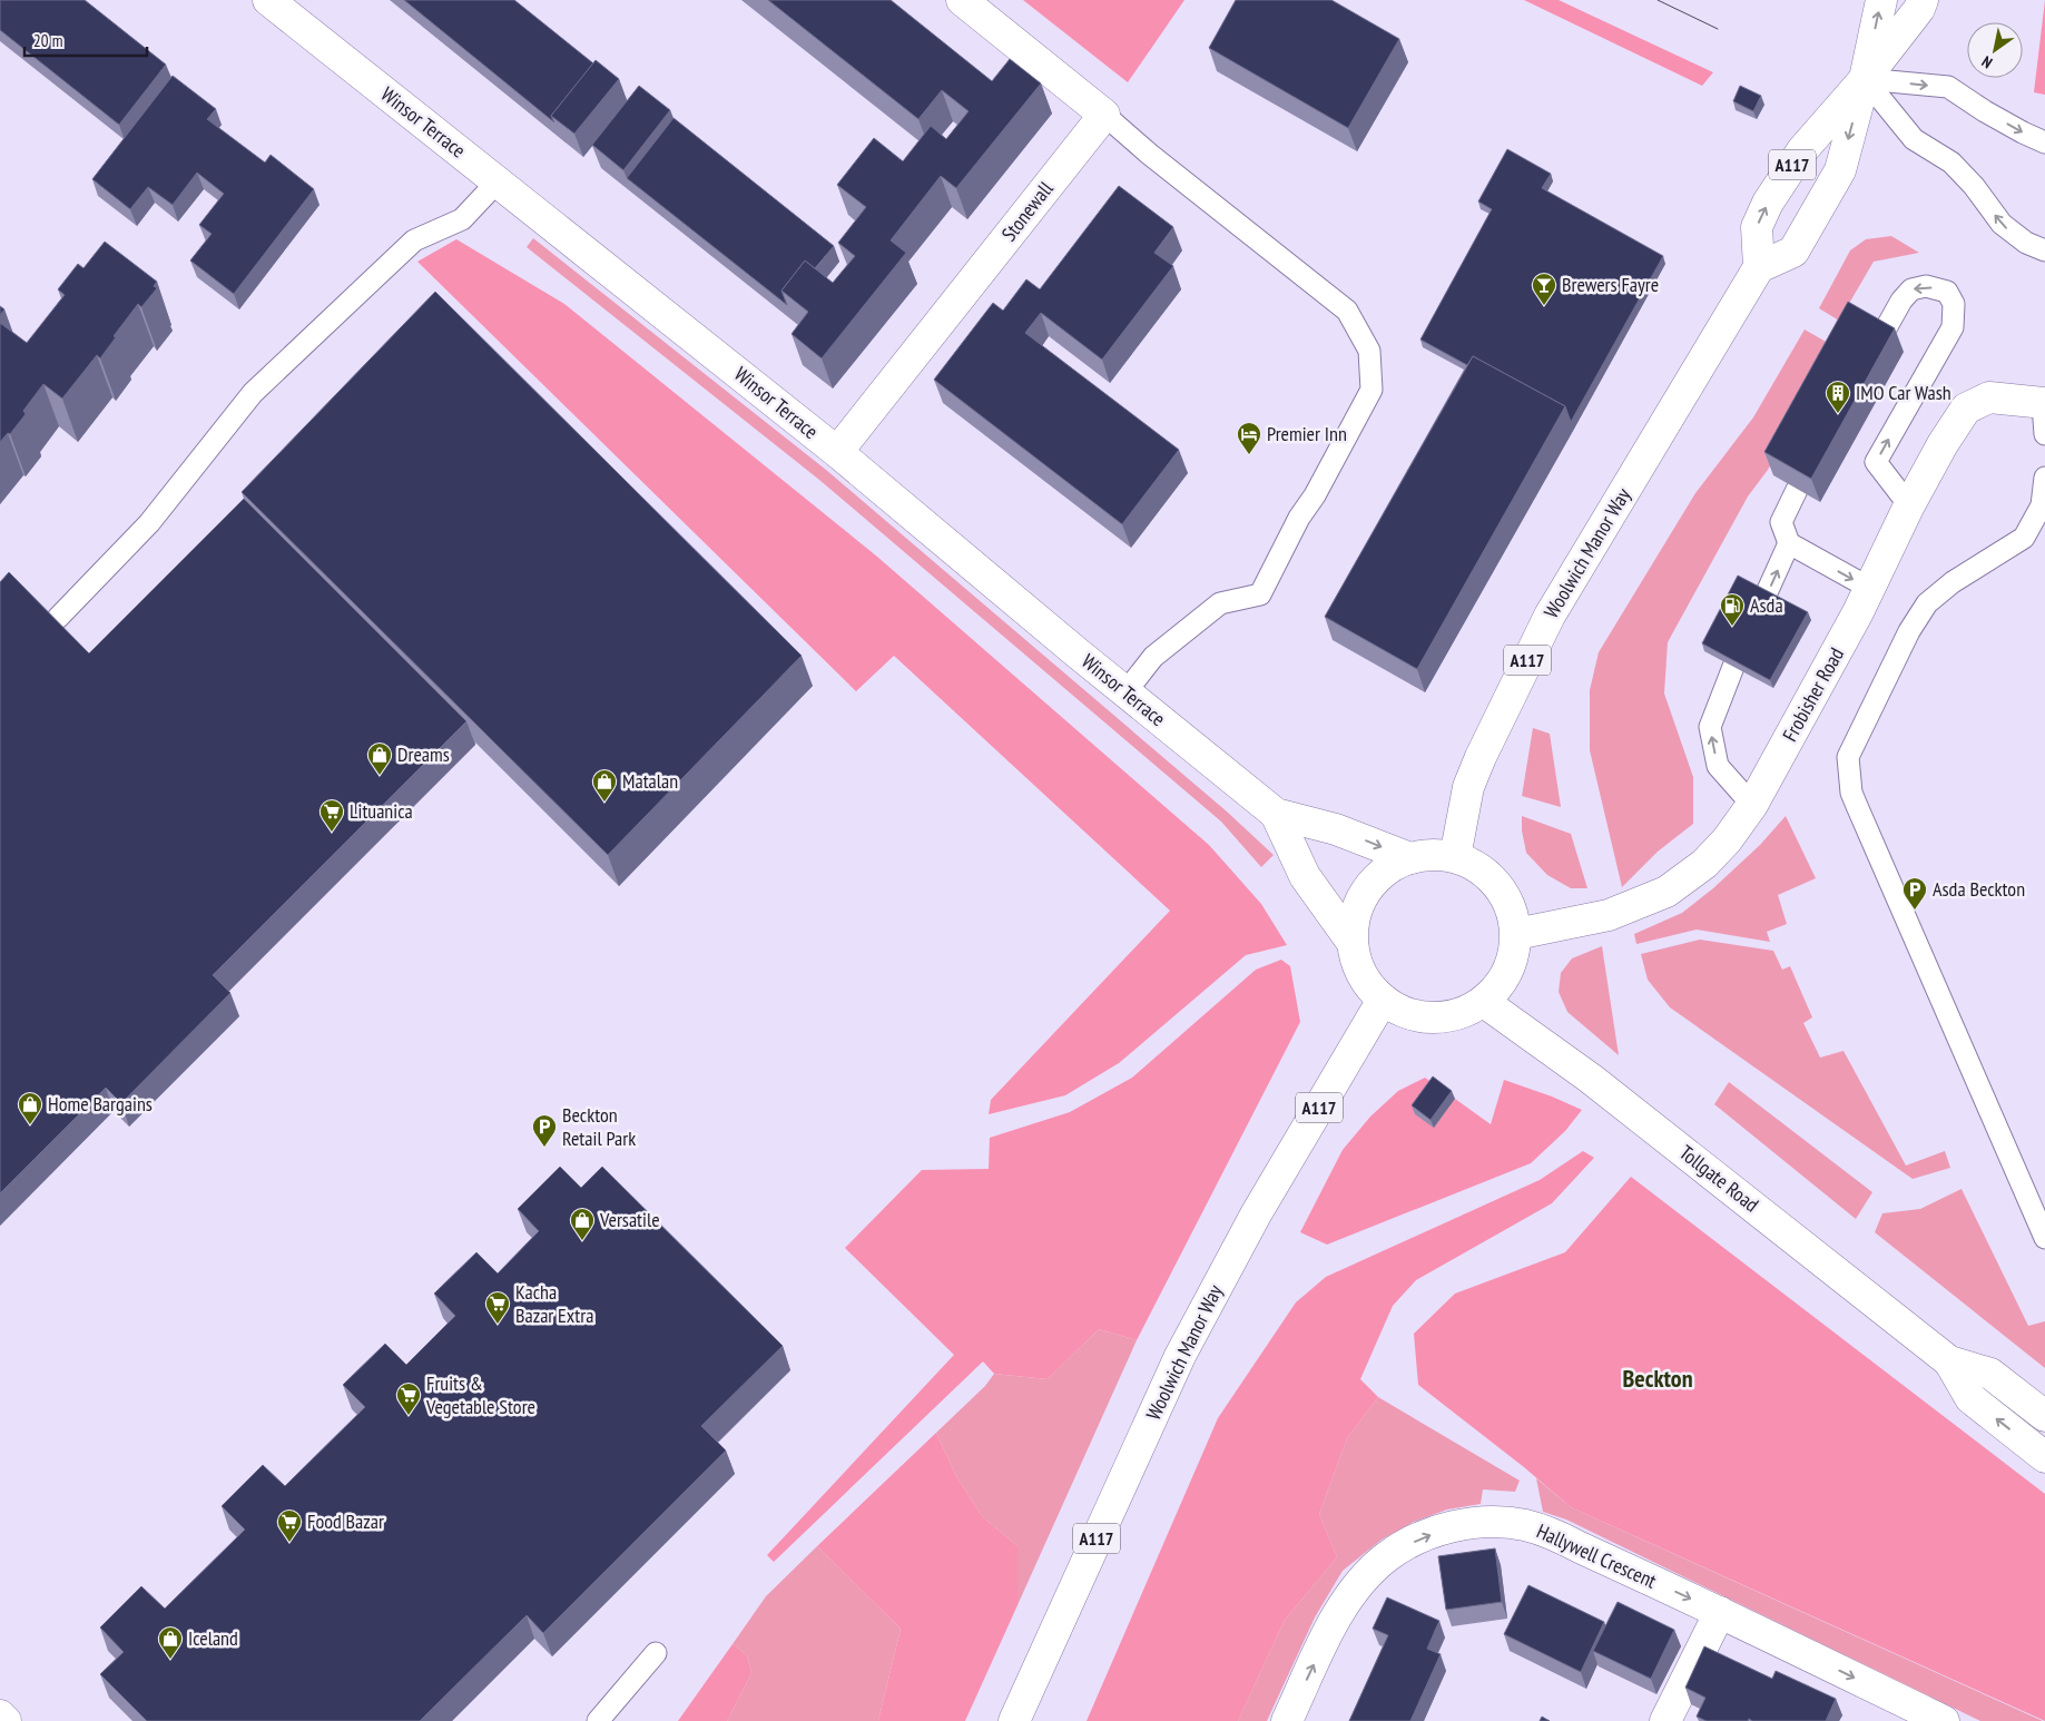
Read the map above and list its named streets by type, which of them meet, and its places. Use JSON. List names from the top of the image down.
{
  "streets": {
    "street": [
      "Winsor Terrace",
      "A117",
      "Stonewall",
      "Woolwich Manor Way",
      "Frobisher Road",
      "Tollgate Road",
      "Hallywell Crescent"
    ]
  },
  "crossings": [
    ["Winsor Terrace", "Stonewall"],
    ["Winsor Terrace", "Woolwich Manor Way"],
    ["Winsor Terrace", "Frobisher Road"],
    ["Winsor Terrace", "Tollgate Road"],
    ["A117", "Woolwich Manor Way"],
    ["Woolwich Manor Way", "Frobisher Road"],
    ["Woolwich Manor Way", "Tollgate Road"],
    ["Frobisher Road", "Tollgate Road"]
  ],
  "one_way": ["Hallywell Crescent"],
  "districts": ["Beckton"],
  "places": {
    "bar": ["Brewers Fayre"],
    "building": ["IMO Car Wash"],
    "hotel": ["Premier Inn"],
    "fuel station": ["Asda"],
    "shop": [
      "Dreams",
      "Matalan",
      "Home Bargains",
      "Versatile",
      "Iceland"
    ],
    "supermarket": [
      "Lituanica",
      "Kacha Bazar Extra",
      "Fruits & Vegetable Store",
      "Food Bazar"
    ],
    "parking": ["Asda Beckton", "Beckton Retail Park"]
  },
  "scale_bar": "20 m",
  "north": "bottom left"
}
